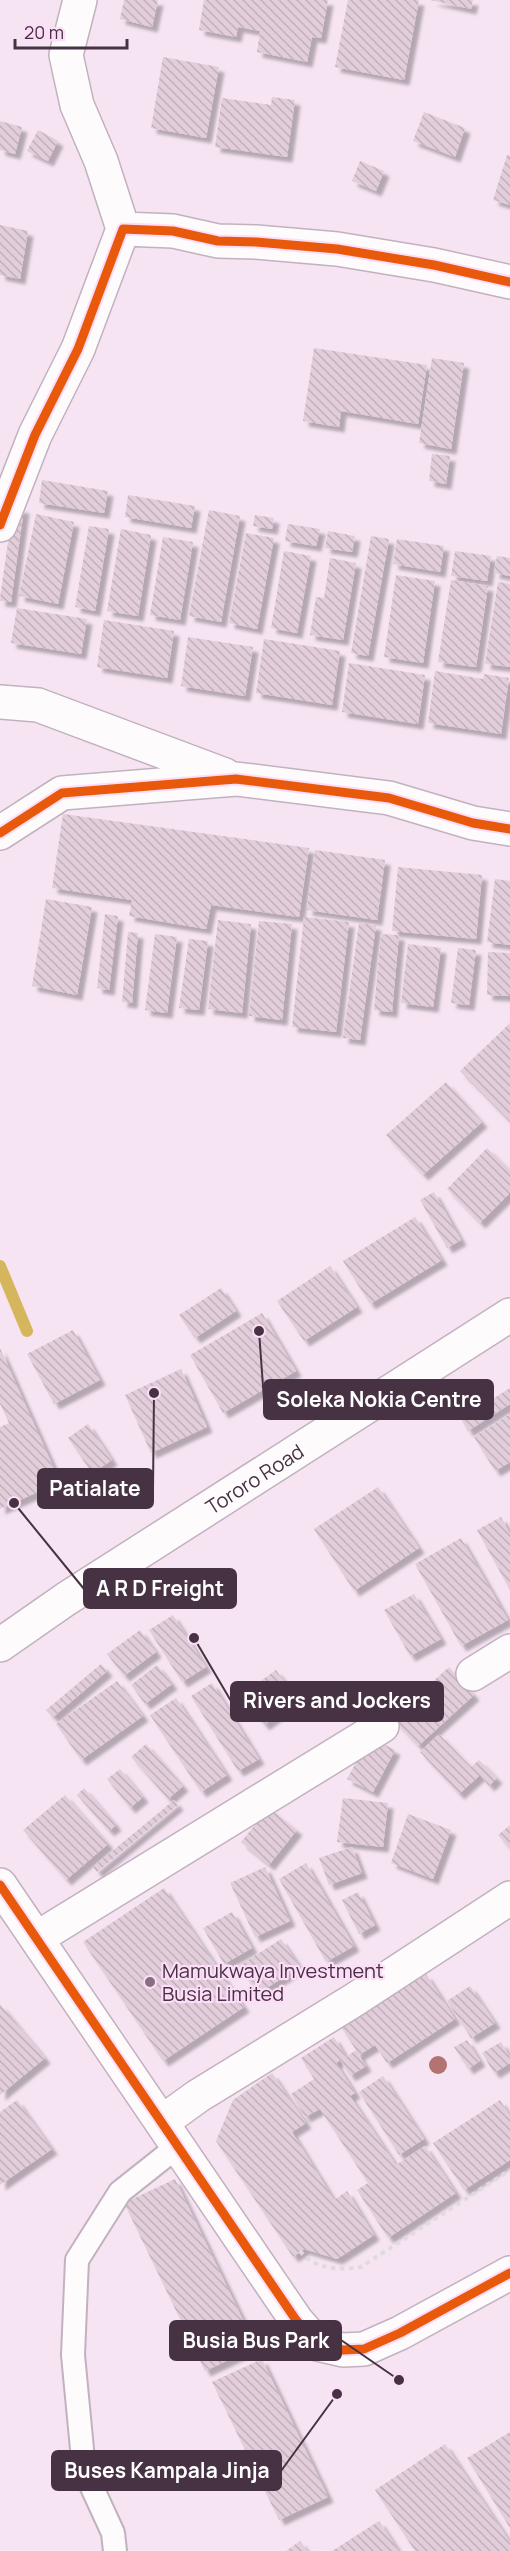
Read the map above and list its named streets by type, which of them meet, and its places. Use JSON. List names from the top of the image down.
{
  "streets": {
    "street": ["Tororo Road"]
  },
  "places": [
    "Soleka Nokia Centre",
    "Patialate",
    "A R D Freight",
    "Rivers and Jockers",
    "Mamukwaya Investment Busia Limited",
    "Busia Bus Park",
    "Buses Kampala Jinja"
  ],
  "scale_bar": "20 m"
}
